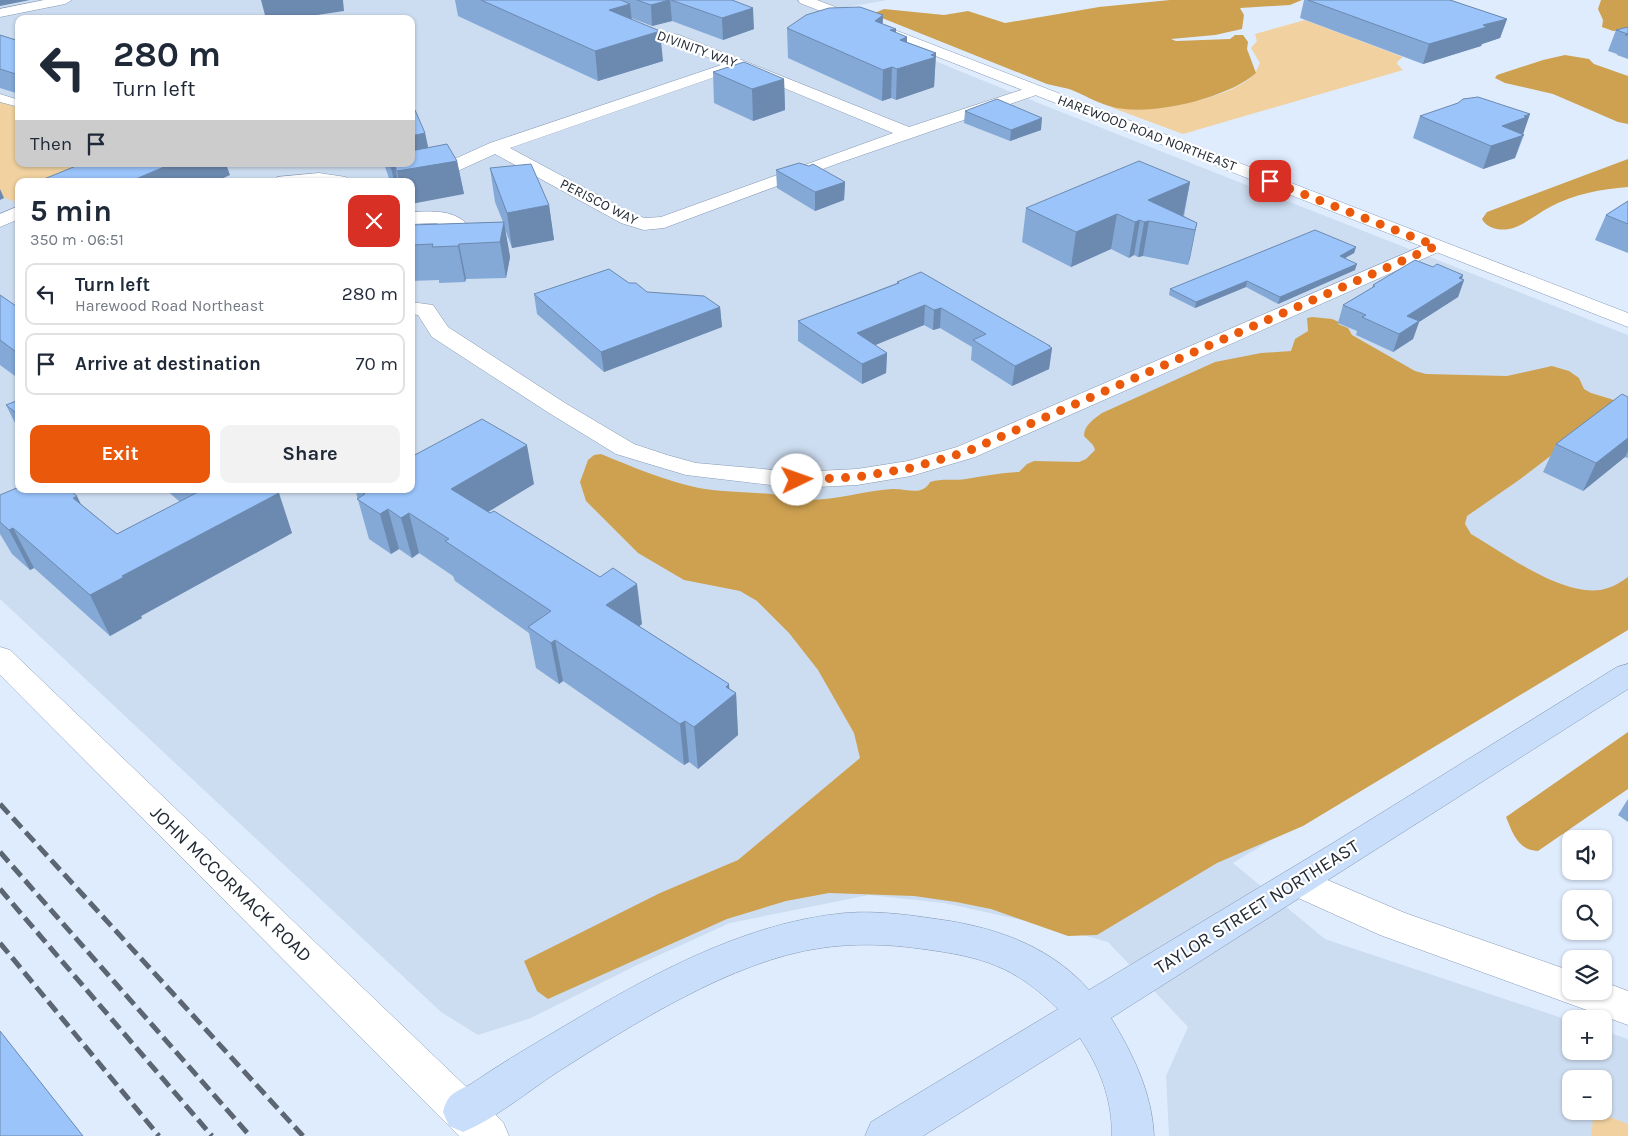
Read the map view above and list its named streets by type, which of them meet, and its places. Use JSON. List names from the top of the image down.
{
  "streets": {
    "main road": ["TAYLOR STREET NORTHEAST"],
    "street": [
      "DIVINITY WAY",
      "HAREWOOD ROAD NORTHEAST",
      "PERISCO WAY",
      "JOHN MCCORMACK ROAD"
    ]
  },
  "crossings": [
    ["DIVINITY WAY", "PERISCO WAY"],
    ["HAREWOOD ROAD NORTHEAST", "PERISCO WAY"]
  ],
  "page": {
    "turn": ["280 m", "Turn left"],
    "then": "Then",
    "heading": ["5 min", "350 m · 06:51"],
    "list": [
      {
        "name": "Turn left",
        "note": "Harewood Road Northeast",
        "value": "280 m"
      },
      {
        "name": "Arrive at destination",
        "value": "70 m"
      }
    ],
    "buttons": ["Exit", "Share"],
    "map_buttons": ["+", "−"]
  }
}
